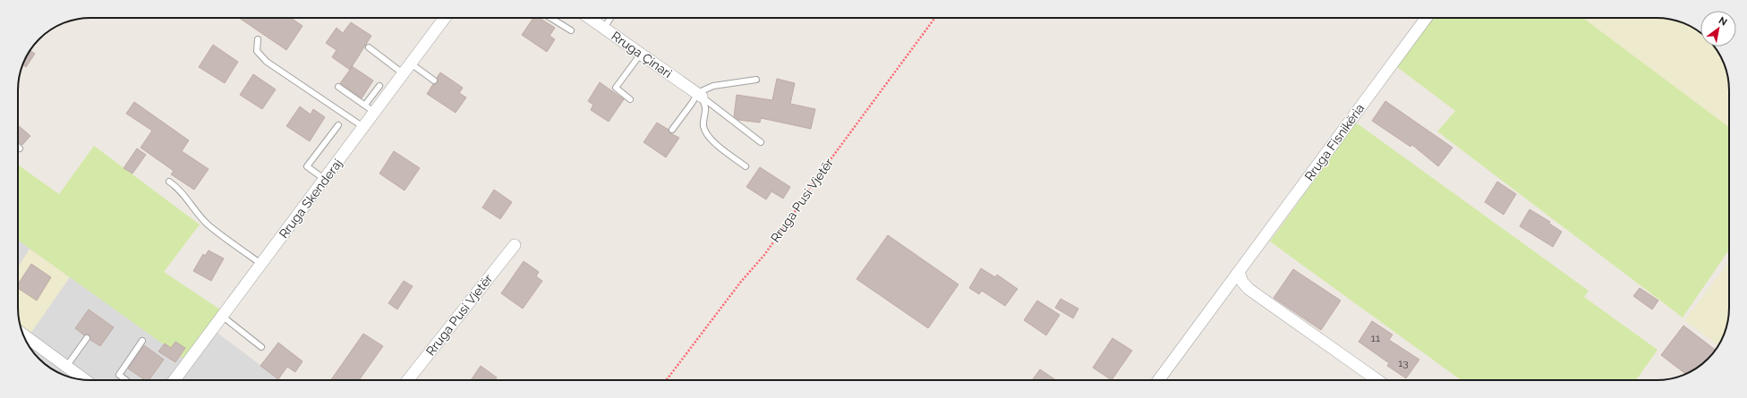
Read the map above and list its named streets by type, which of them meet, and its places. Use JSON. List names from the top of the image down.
{
  "streets": {
    "street": [
      "Rruga Çinari",
      "Rruga Fisnikëria",
      "Rruga Skenderaj",
      "Rruga Pusi Vjetër"
    ]
  },
  "house_numbers": ["11", "13"],
  "north": "top right"
}
